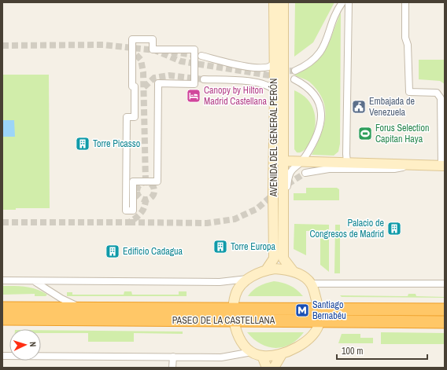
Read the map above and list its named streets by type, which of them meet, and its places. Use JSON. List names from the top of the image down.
{
  "streets": {
    "highway": ["PASEO DE LA CASTELLANA"],
    "main road": ["AVENIDA DEL GENERAL PERÓN"]
  },
  "places": {
    "hotel": ["Canopy by Hilton Madrid Castellana"],
    "public building": ["Embajada de Venezuela"],
    "sports": ["Forus Selection Capitan Haya"],
    "building": [
      "Torre Picasso",
      "Palacio de Congresos de Madrid",
      "Torre Europa",
      "Edificio Cadagua"
    ],
    "metro station": ["Santiago Bernabéu"]
  },
  "scale_bar": "100 m",
  "north": "right"
}
